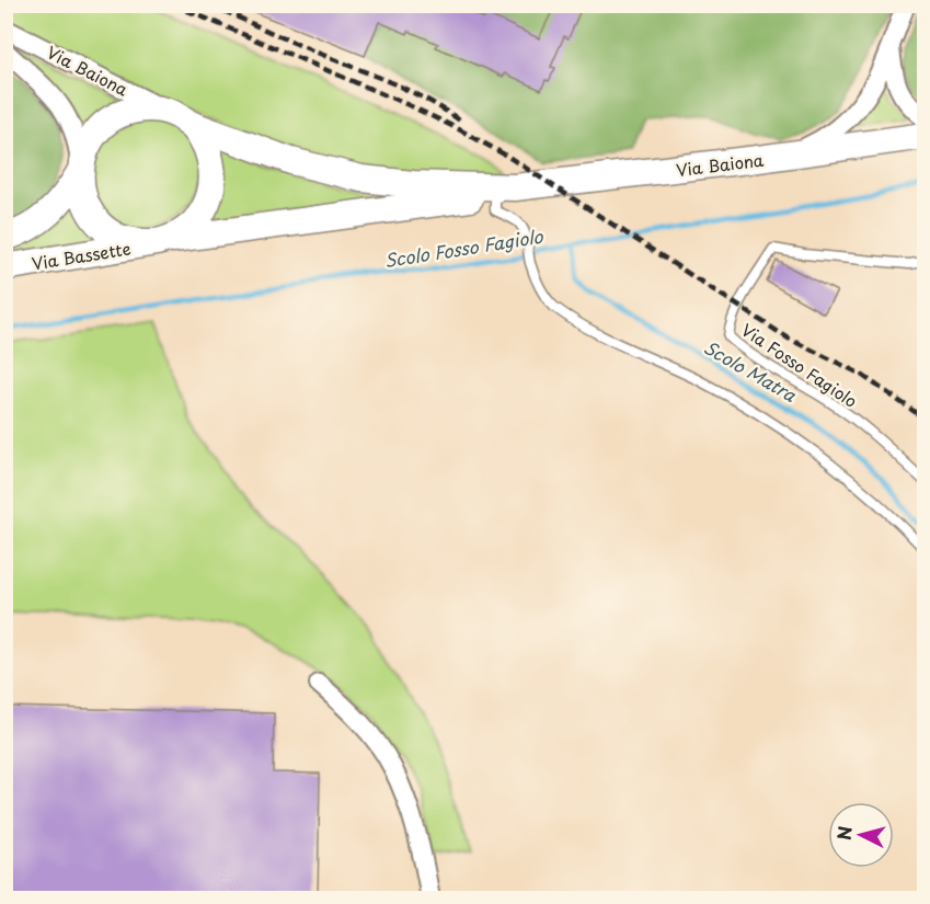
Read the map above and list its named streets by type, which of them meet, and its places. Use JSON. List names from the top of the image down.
{
  "streets": {
    "main road": ["Via Baiona", "Via Bassette"],
    "lane": ["Via Fosso Fagiolo"]
  },
  "crossings": [
    ["Via Baiona", "Via Bassette"]
  ],
  "water": ["Scolo Fosso Fagiolo", "Scolo Matra"],
  "north": "left"
}
